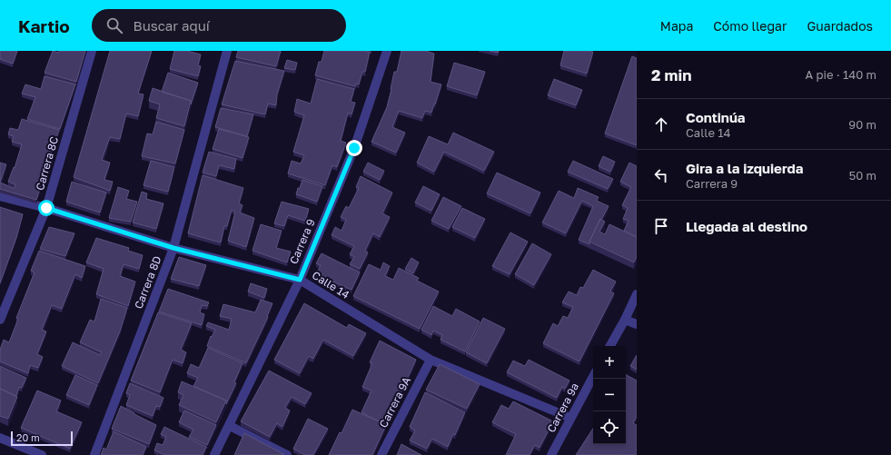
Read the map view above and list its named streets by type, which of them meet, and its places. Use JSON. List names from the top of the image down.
{
  "streets": {
    "street": [
      "Carrera 8C",
      "Carrera 9",
      "Carrera 8D",
      "Calle 14",
      "Carrera 9A",
      "Carrera 9a"
    ]
  },
  "crossings": [
    ["Carrera 8C", "Calle 14"],
    ["Carrera 9", "Calle 14"],
    ["Carrera 8D", "Calle 14"],
    ["Calle 14", "Carrera 9A"],
    ["Calle 14", "Carrera 9a"]
  ],
  "scale_bar": "20 m",
  "page": {
    "header": "Kartio",
    "search": "Buscar aquí",
    "nav": ["Mapa", "Cómo llegar", "Guardados"],
    "heading": ["2 min", "A pie · 140 m"],
    "list": [
      ["Continúa", "Calle 14", "90 m"],
      ["Gira a la izquierda", "Carrera 9", "50 m"],
      "Llegada al destino"
    ],
    "map_buttons": ["+", "−"],
    "scale": "20 m"
  }
}
